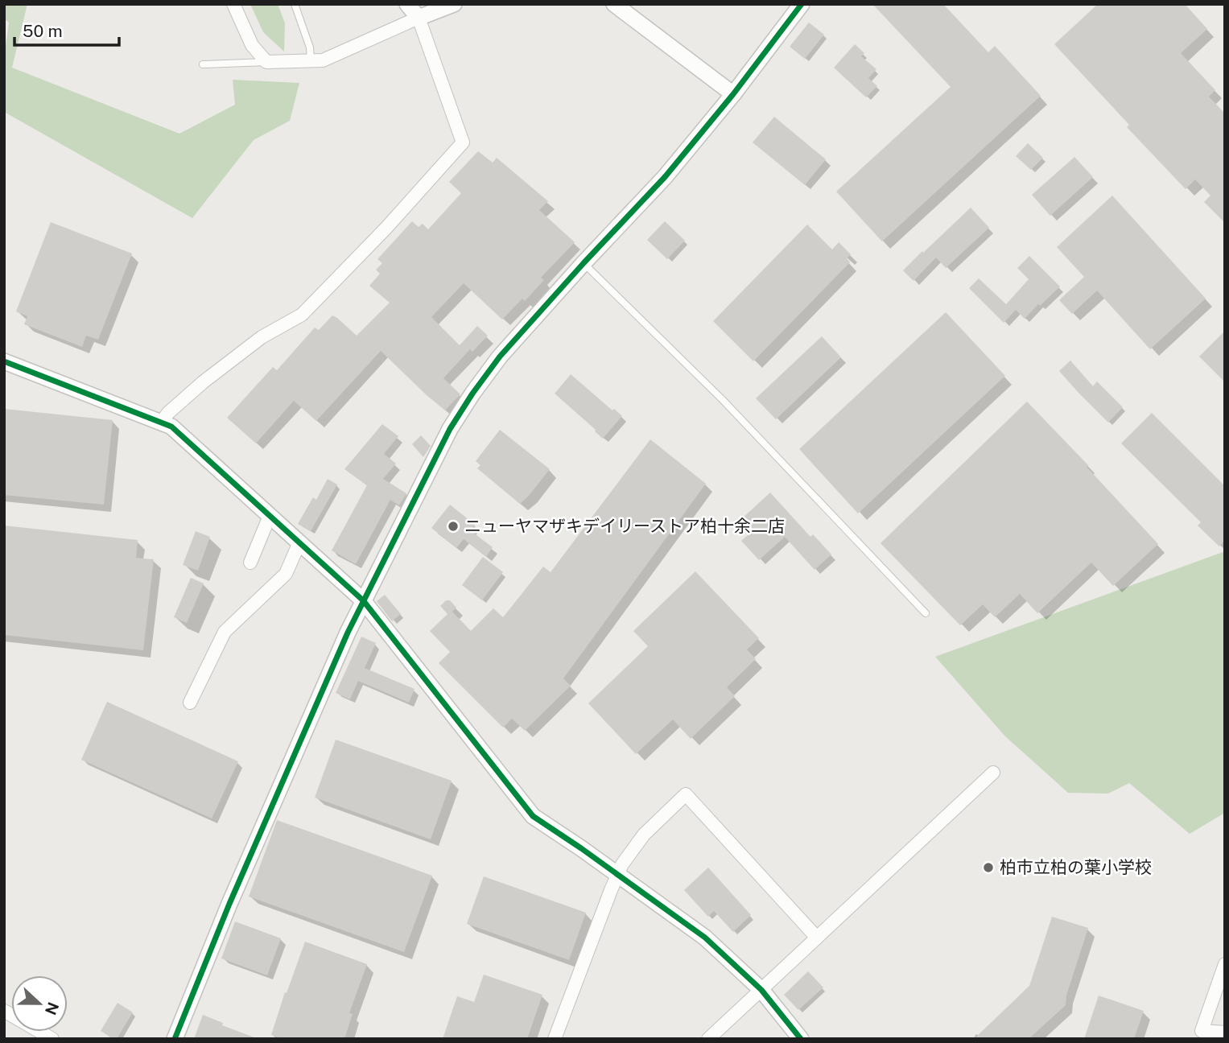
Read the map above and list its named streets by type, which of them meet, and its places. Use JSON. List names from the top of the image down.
{
  "places": ["ニューヤマザキデイリーストア柏十余二店", "柏市立柏の葉小学校"],
  "scale_bar": "50 m",
  "north": "right"
}
